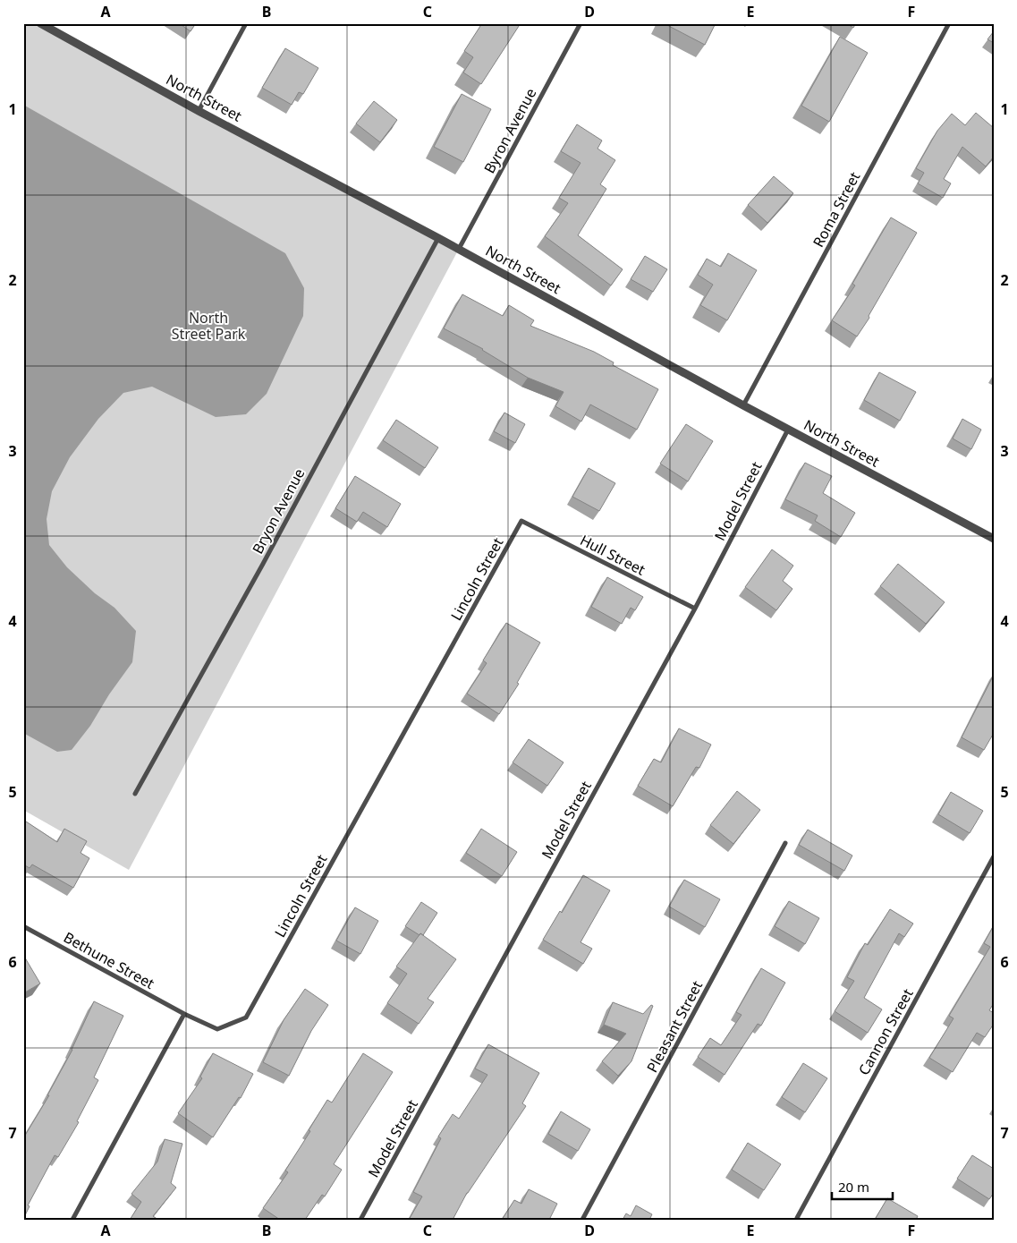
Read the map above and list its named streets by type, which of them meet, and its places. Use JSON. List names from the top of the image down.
{
  "streets": {
    "street": [
      "North Street",
      "Byron Avenue",
      "Roma Street",
      "Model Street",
      "Bryon Avenue",
      "Hull Street",
      "Lincoln Street",
      "Bethune Street",
      "Pleasant Street",
      "Cannon Street"
    ]
  },
  "crossings": [
    ["North Street", "Byron Avenue"],
    ["North Street", "Roma Street"],
    ["North Street", "Model Street"],
    ["North Street", "Bryon Avenue"],
    ["Model Street", "Hull Street"],
    ["Hull Street", "Lincoln Street"],
    ["Lincoln Street", "Bethune Street"]
  ],
  "parks": ["North Street Park"],
  "scale_bar": "20 m",
  "grid": {
    "columns": [
      "A",
      "B",
      "C",
      "D",
      "E",
      "F"
    ],
    "rows": [
      "1",
      "2",
      "3",
      "4",
      "5",
      "6",
      "7"
    ]
  }
}
